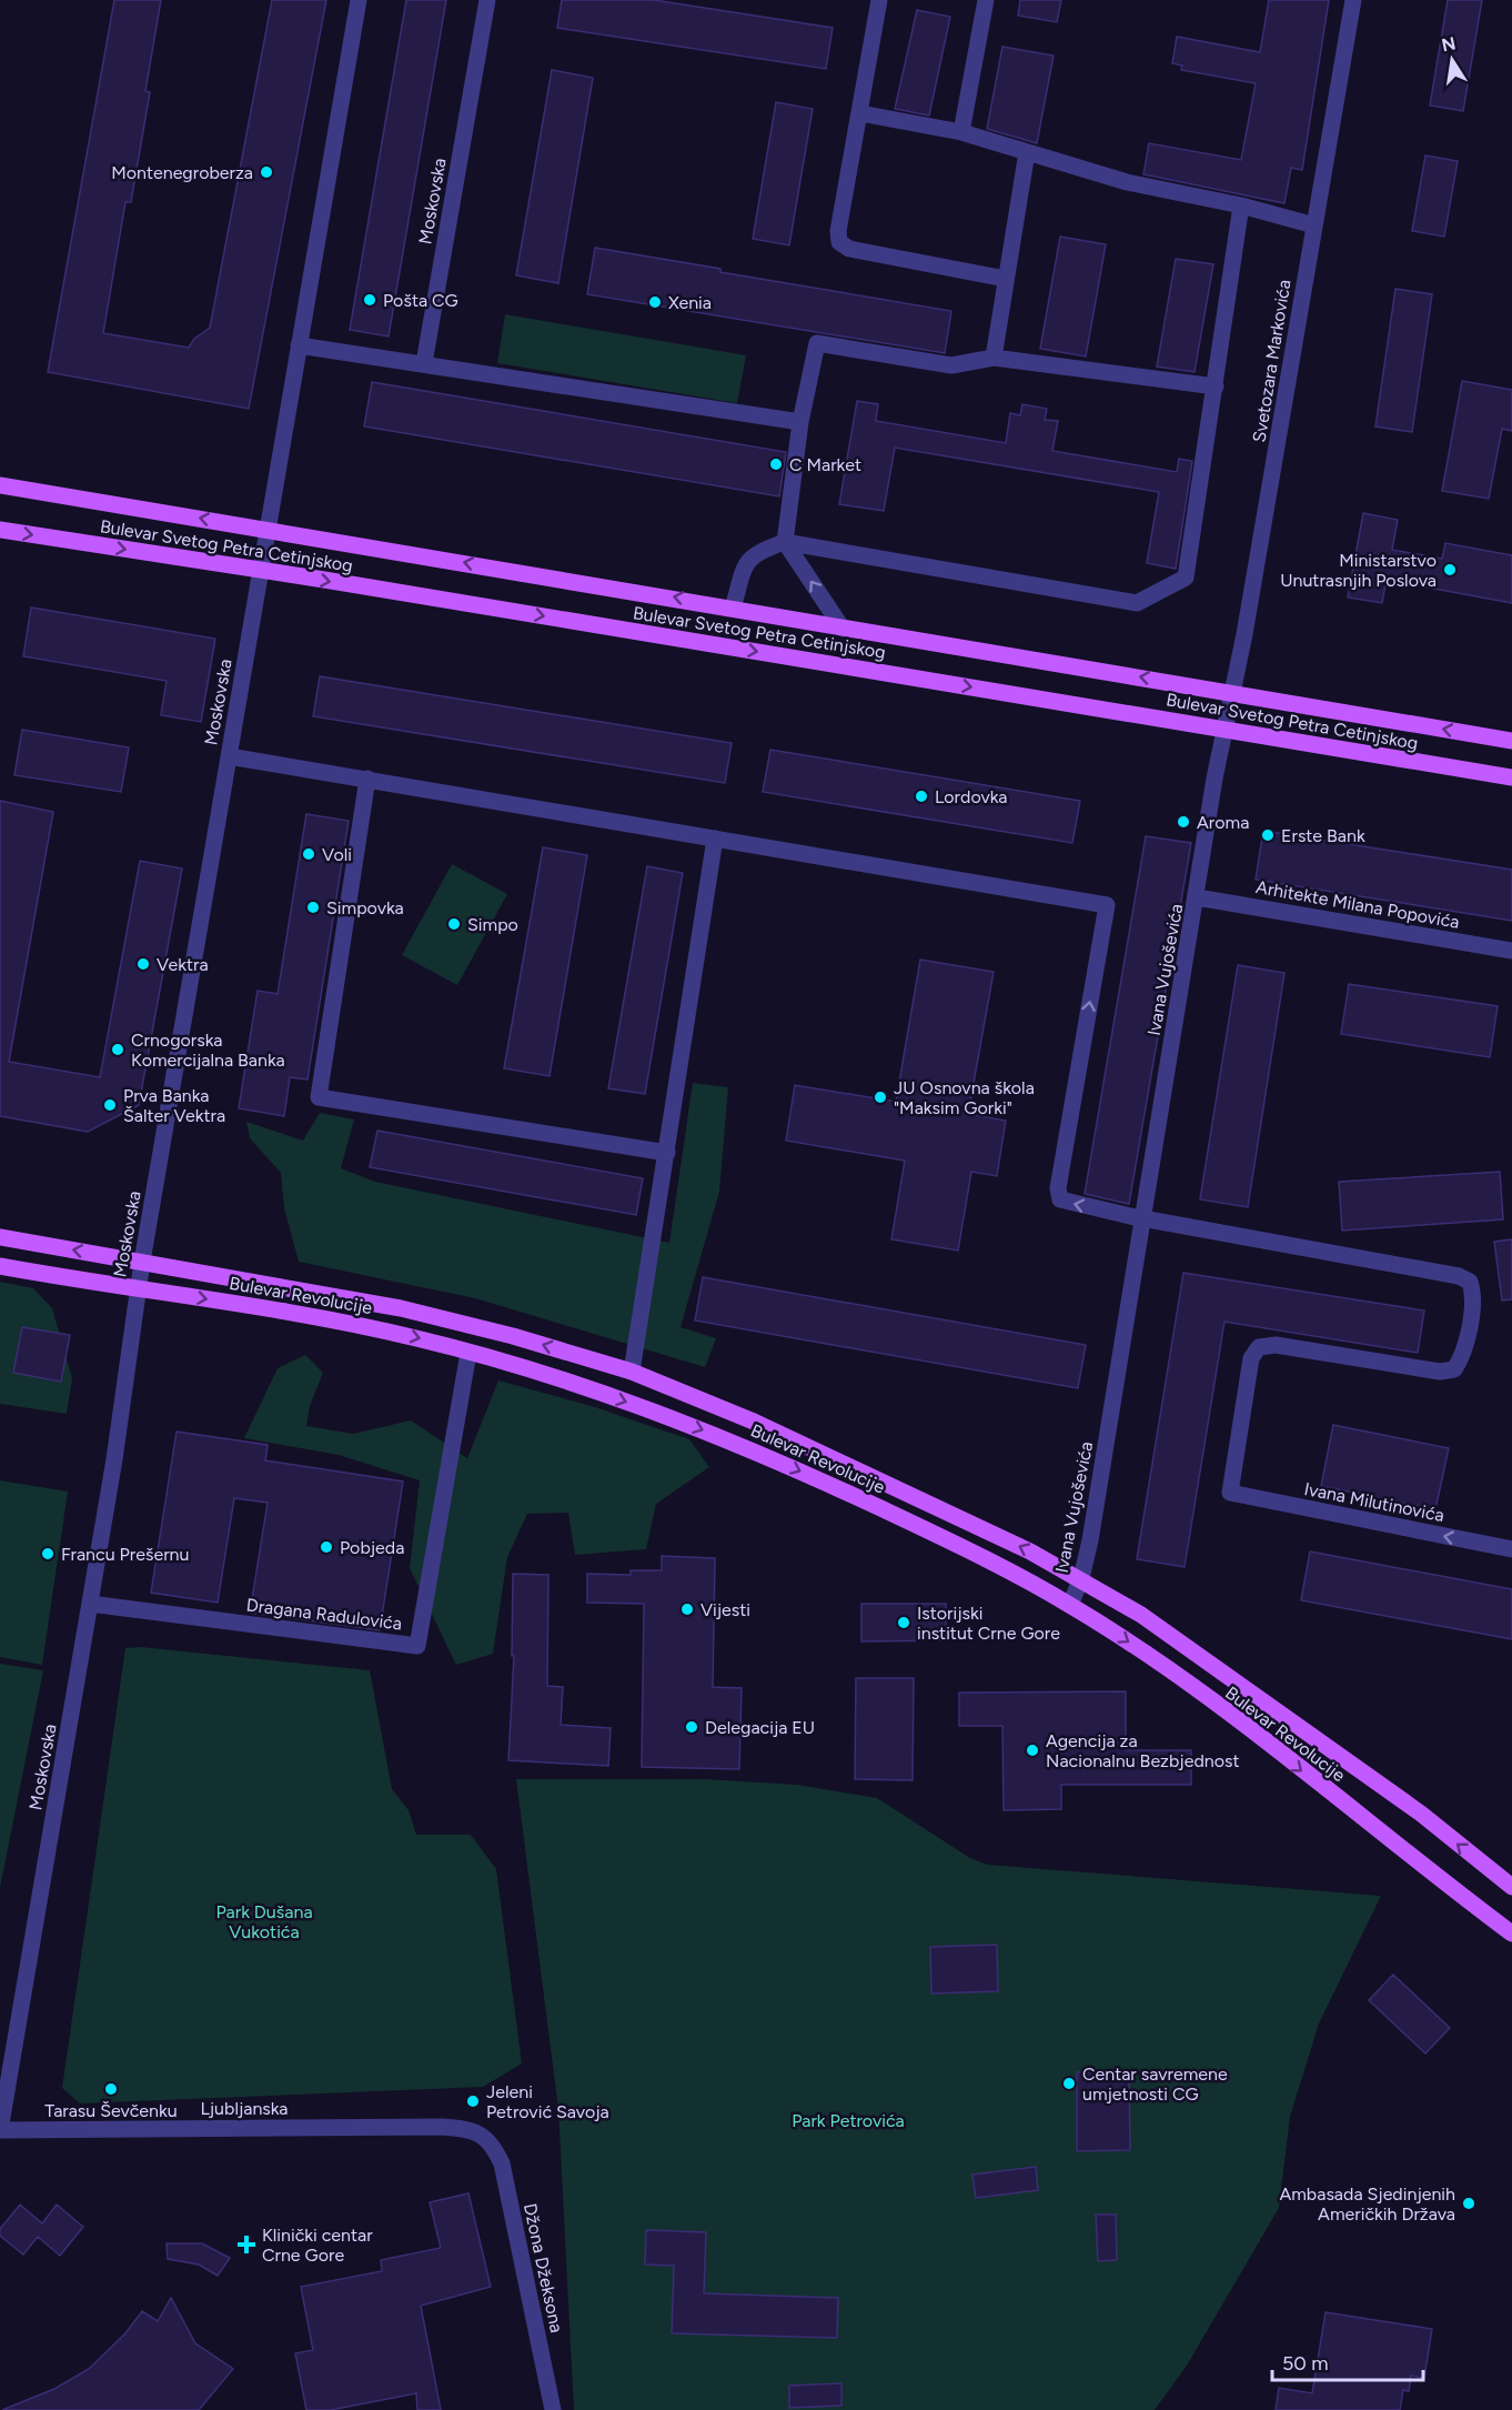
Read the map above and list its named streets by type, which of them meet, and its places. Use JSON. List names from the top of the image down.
{
  "streets": {
    "main road": ["Bulevar Svetog Petra Cetinjskog", "Bulevar Revolucije"],
    "street": [
      "Moskovska",
      "Svetozara Markovića",
      "Arhitekte Milana Popovića",
      "Ivana Vujoševića",
      "Ivana Milutinovića",
      "Dragana Radulovića",
      "Ljubljanska",
      "Džona Džeksona"
    ]
  },
  "crossings": [
    ["Moskovska", "Bulevar Svetog Petra Cetinjskog"],
    ["Moskovska", "Bulevar Revolucije"],
    ["Moskovska", "Dragana Radulovića"],
    ["Moskovska", "Ljubljanska"],
    ["Svetozara Markovića", "Bulevar Svetog Petra Cetinjskog"],
    ["Svetozara Markovića", "Ivana Vujoševića"],
    ["Bulevar Svetog Petra Cetinjskog", "Ivana Vujoševića"],
    ["Arhitekte Milana Popovića", "Ivana Vujoševića"],
    ["Ivana Vujoševića", "Bulevar Revolucije"],
    ["Ivana Vujoševića", "Ivana Milutinovića"],
    ["Bulevar Revolucije", "Dragana Radulovića"],
    ["Ljubljanska", "Džona Džeksona"]
  ],
  "parks": ["Park Dušana Vukotića", "Park Petrovića"],
  "places": {
    "other": [
      "Montenegroberza",
      "Pošta CG",
      "Xenia",
      "C Market",
      "Ministarstvo Unutrasnjih Poslova",
      "Lordovka",
      "Aroma",
      "Erste Bank",
      "Voli",
      "Simpovka",
      "Simpo",
      "Vektra",
      "Crnogorska Komercijalna Banka",
      "JU Osnovna škola \"Maksim Gorki\"",
      "Prva Banka Šalter Vektra",
      "Pobjeda",
      "Francu Prešernu",
      "Vijesti",
      "Istorijski institut Crne Gore",
      "Delegacija EU",
      "Agencija za Nacionalnu Bezbjednost",
      "Centar savremene umjetnosti CG",
      "Tarasu Ševčenku",
      "Jeleni Petrović Savoja",
      "Ambasada Sjedinjenih Američkih Država"
    ],
    "health": ["Klinički centar Crne Gore"]
  },
  "scale_bar": "50 m",
  "north": "top"
}
